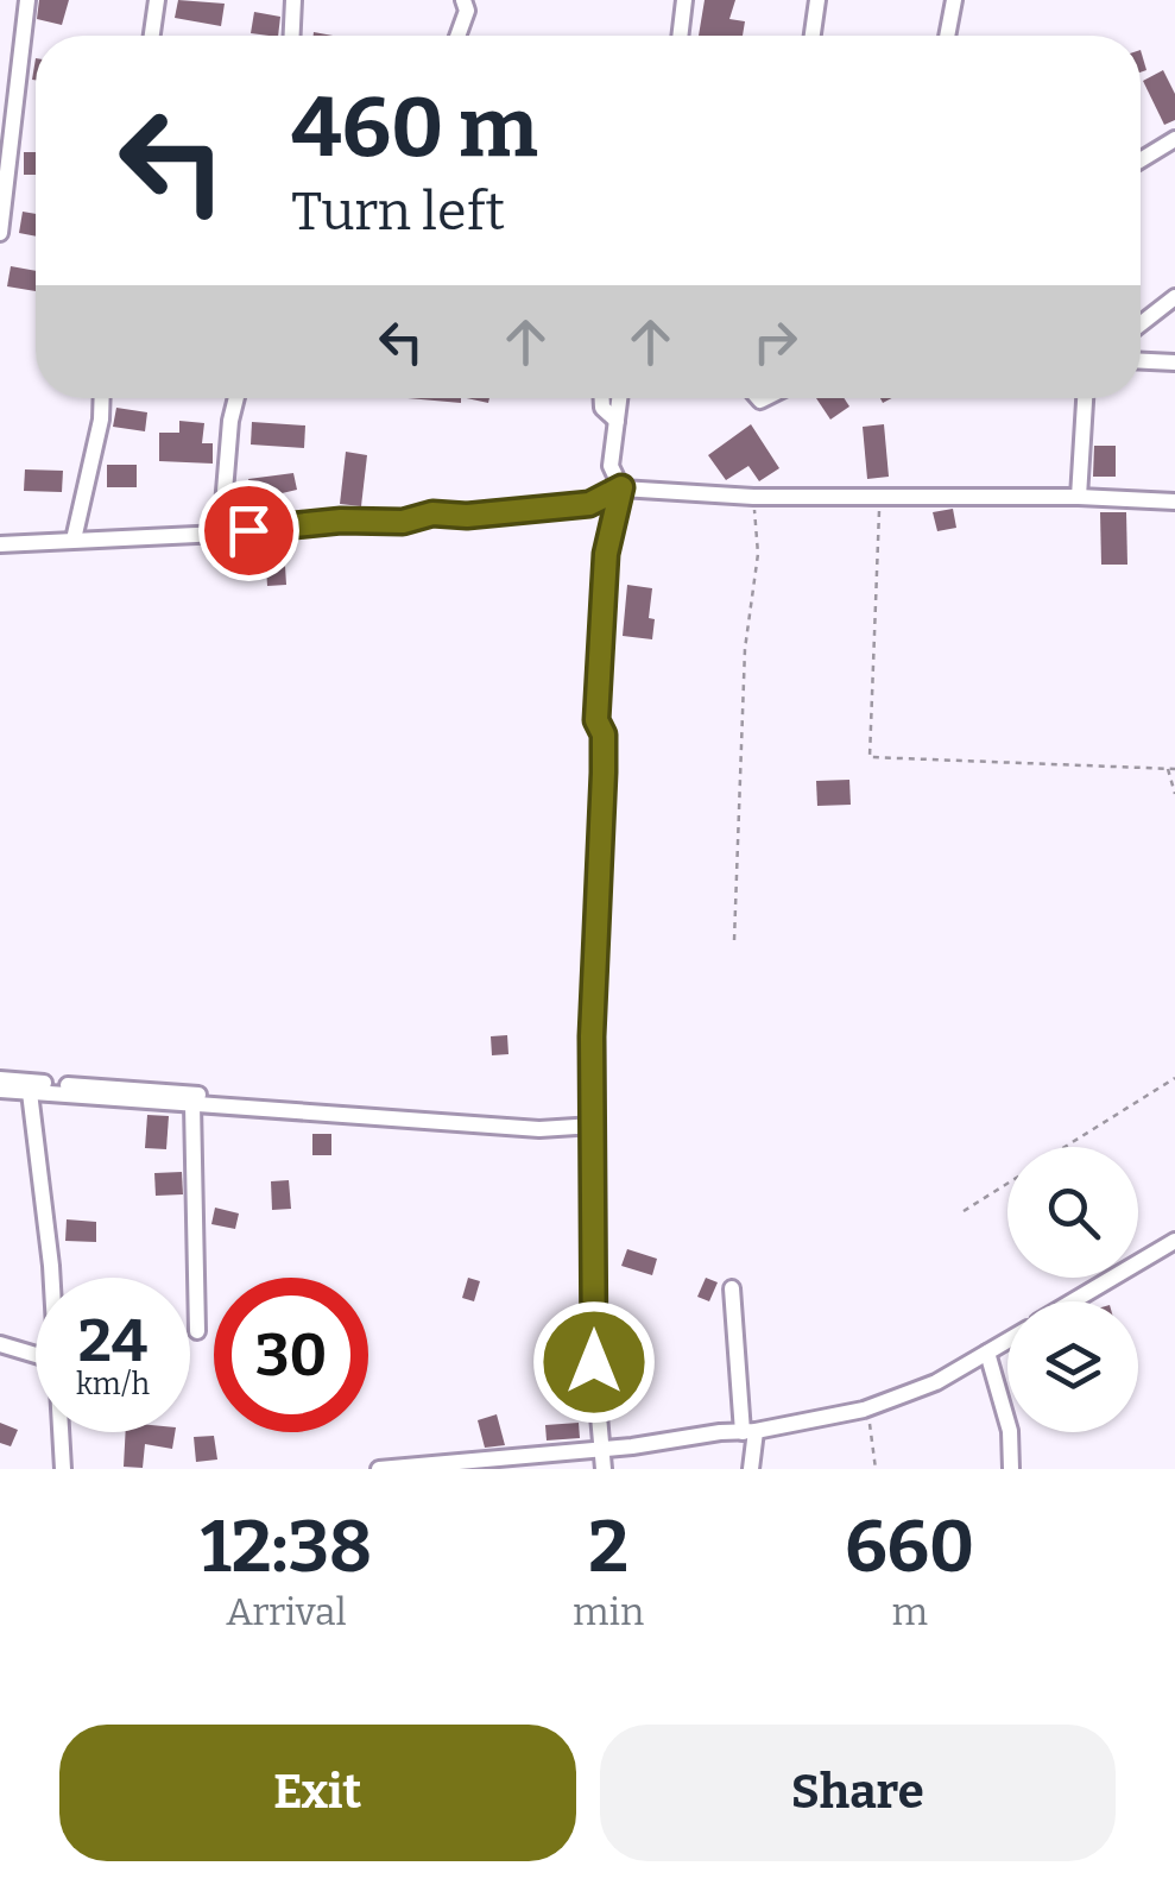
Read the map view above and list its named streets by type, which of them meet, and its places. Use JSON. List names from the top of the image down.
{
  "page": {
    "turn": ["460 m", "Turn left"],
    "speed": "24 km/h",
    "limit": "30",
    "eta": [
      "12:38",
      "Arrival",
      "2",
      "min",
      "660",
      "m"
    ],
    "buttons": ["Exit", "Share"]
  }
}
